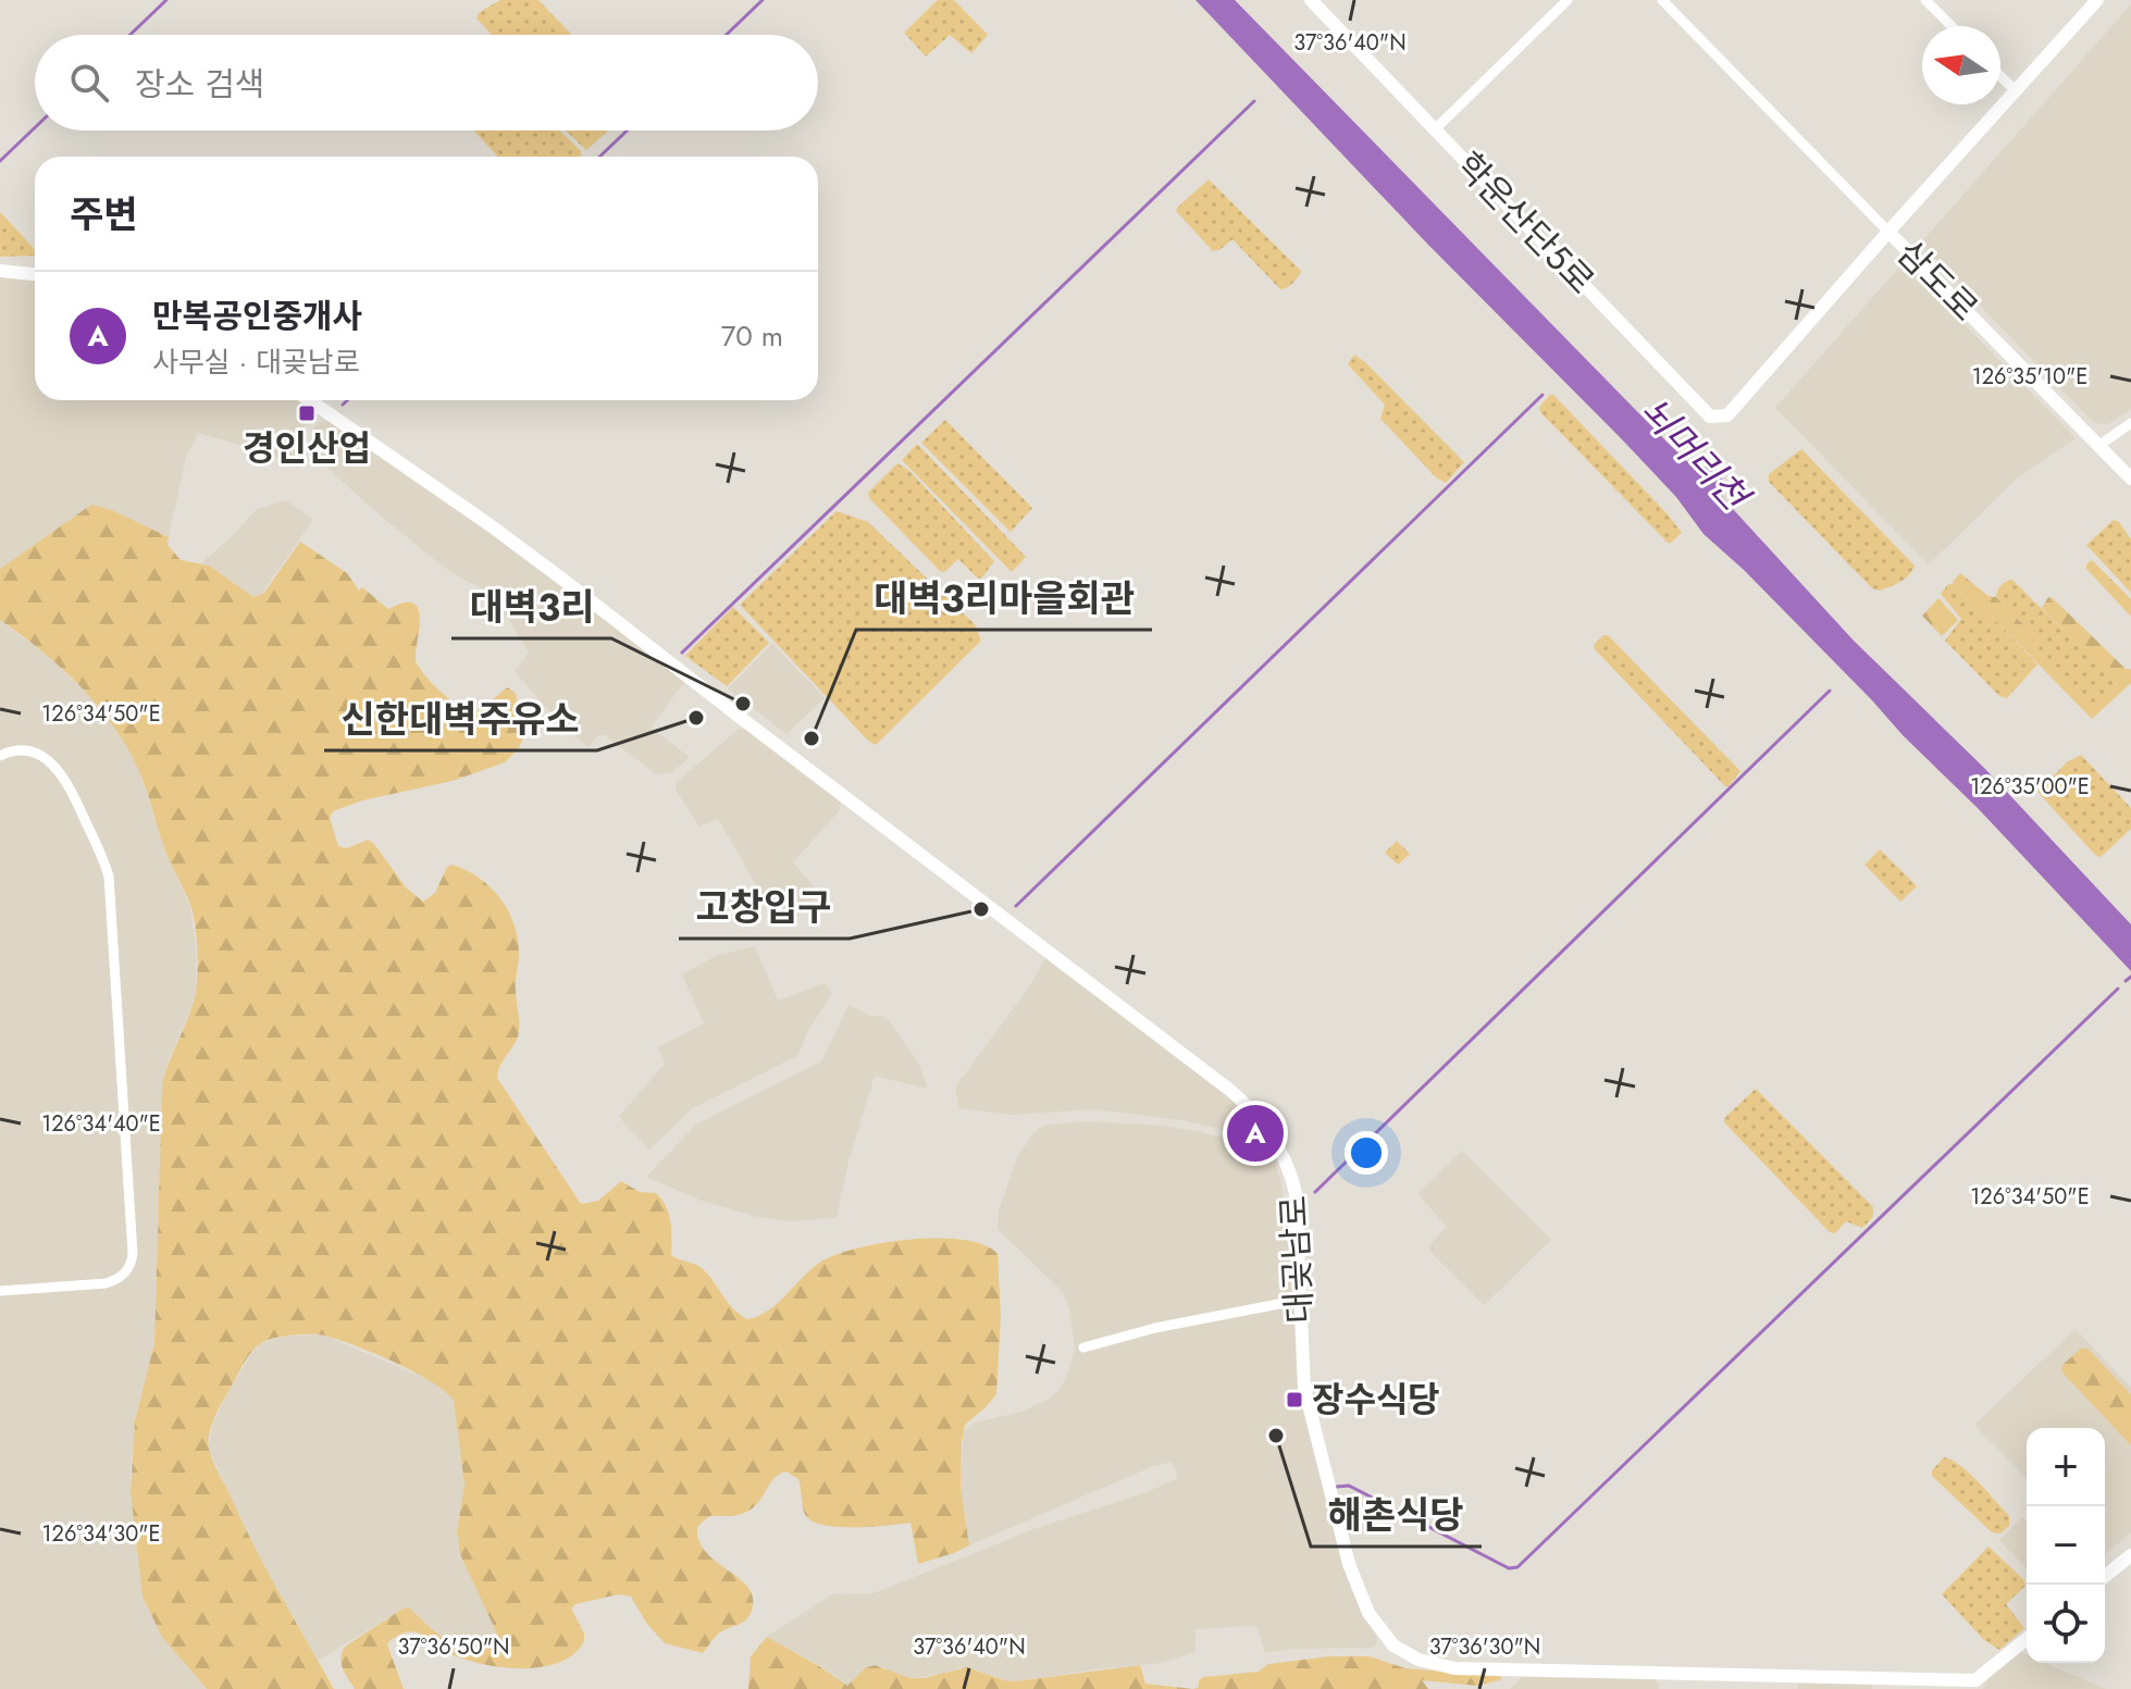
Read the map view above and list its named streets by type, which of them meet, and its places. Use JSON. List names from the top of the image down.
{
  "streets": {
    "street": ["학운산단5로", "삼도로", "대곶남로"]
  },
  "crossings": [
    ["학운산단5로", "삼도로"]
  ],
  "water": ["뇌머리천"],
  "places": {
    "transit": ["경인산업", "장수식당"],
    "other": [
      "대벽3리",
      "신한대벽주유소",
      "대벽3리마을회관",
      "고창입구",
      "해촌식당"
    ]
  },
  "north": "left",
  "page": {
    "search": "장소 검색",
    "heading": "주변",
    "list": [
      {
        "mark": "A",
        "name": "만복공인중개사",
        "note": "사무실 · 대곶남로",
        "value": "70 m"
      }
    ],
    "pins": "A",
    "map_buttons": ["+", "−"]
  },
  "coordinates": [
    "37°36'40\"N",
    "126°35'10\"E",
    "126°34'50\"E",
    "126°35'00\"E",
    "126°34'40\"E",
    "126°34'30\"E",
    "37°36'50\"N",
    "37°36'30\"N"
  ]
}
